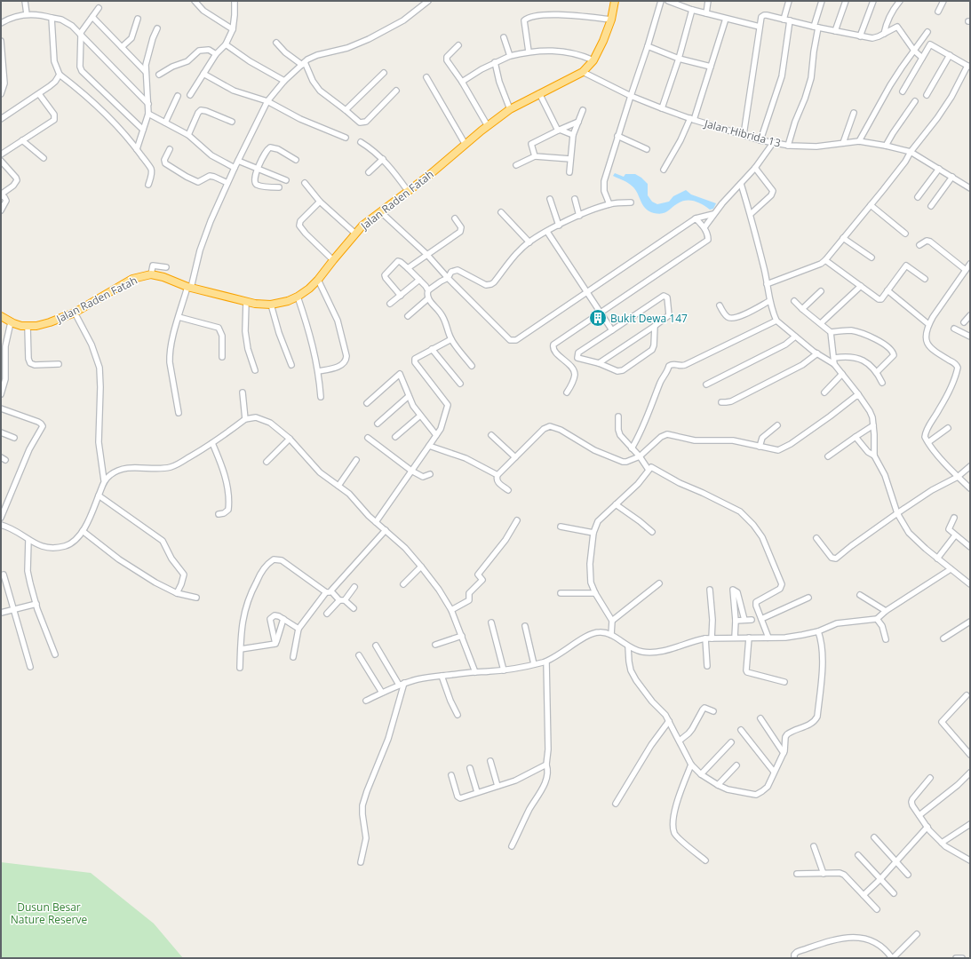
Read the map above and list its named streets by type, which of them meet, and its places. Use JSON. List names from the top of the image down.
{
  "streets": {
    "highway": ["Jalan Raden Fatah"],
    "street": ["Jalan Hibrida 13"]
  },
  "crossings": [
    ["Jalan Hibrida 13", "Jalan Raden Fatah"]
  ],
  "parks": ["Dusun Besar Nature Reserve"],
  "places": {
    "building": ["Bukit Dewa 147"]
  }
}
